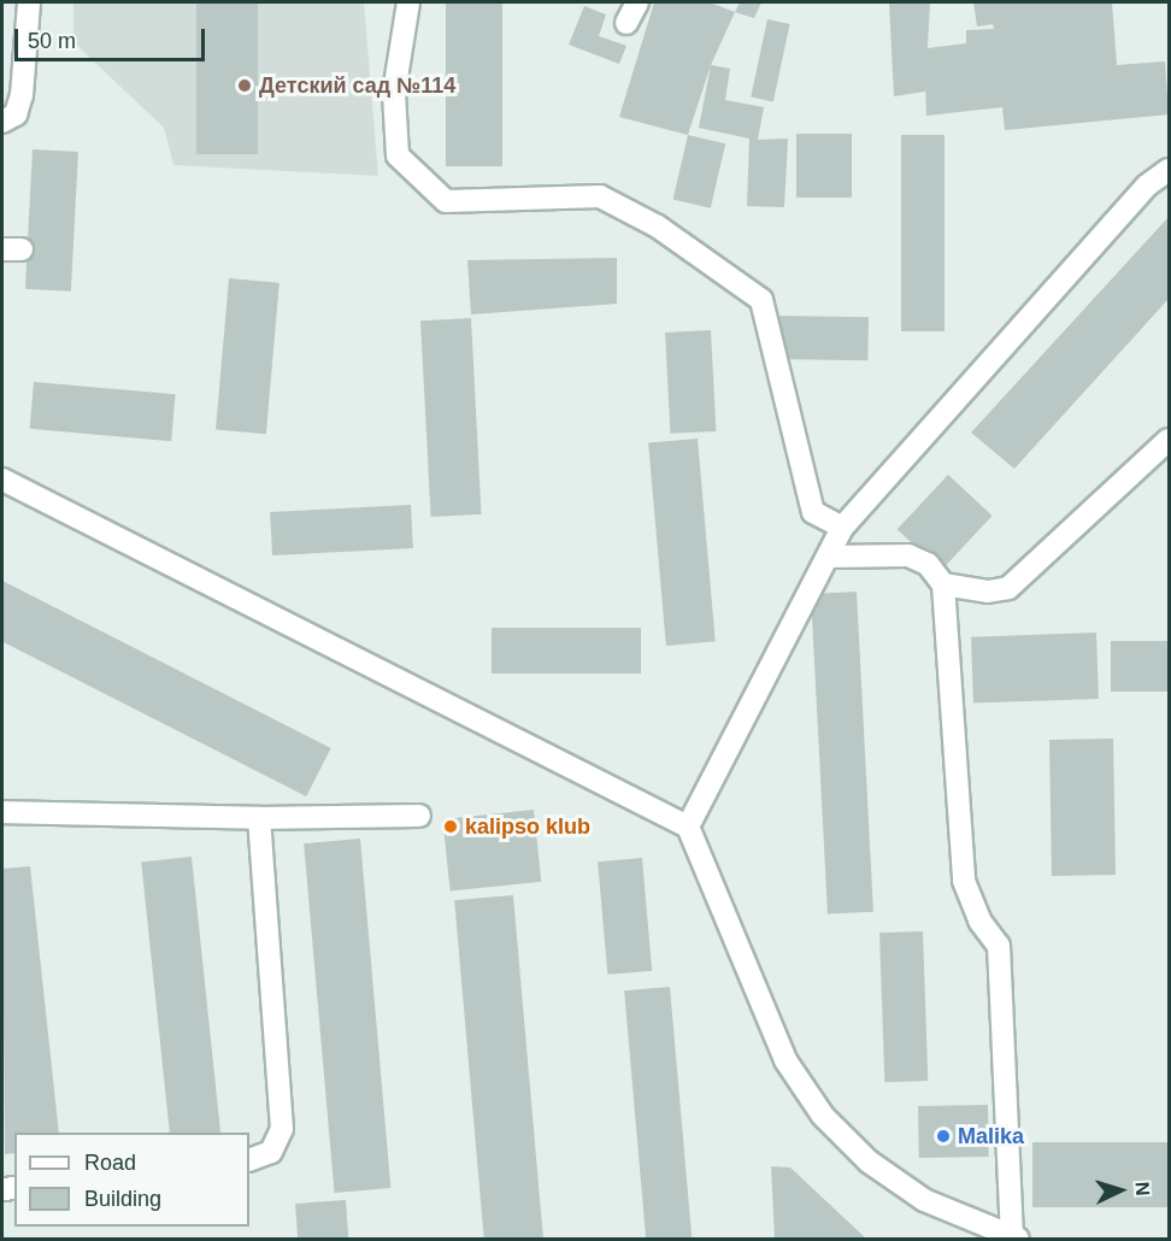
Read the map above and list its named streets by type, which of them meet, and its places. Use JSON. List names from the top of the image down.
{
  "places": ["Детский сад №114", "kalipso klub", "Malika"],
  "legend": ["Road", "Building"],
  "scale_bar": "50 m",
  "north": "right"
}
